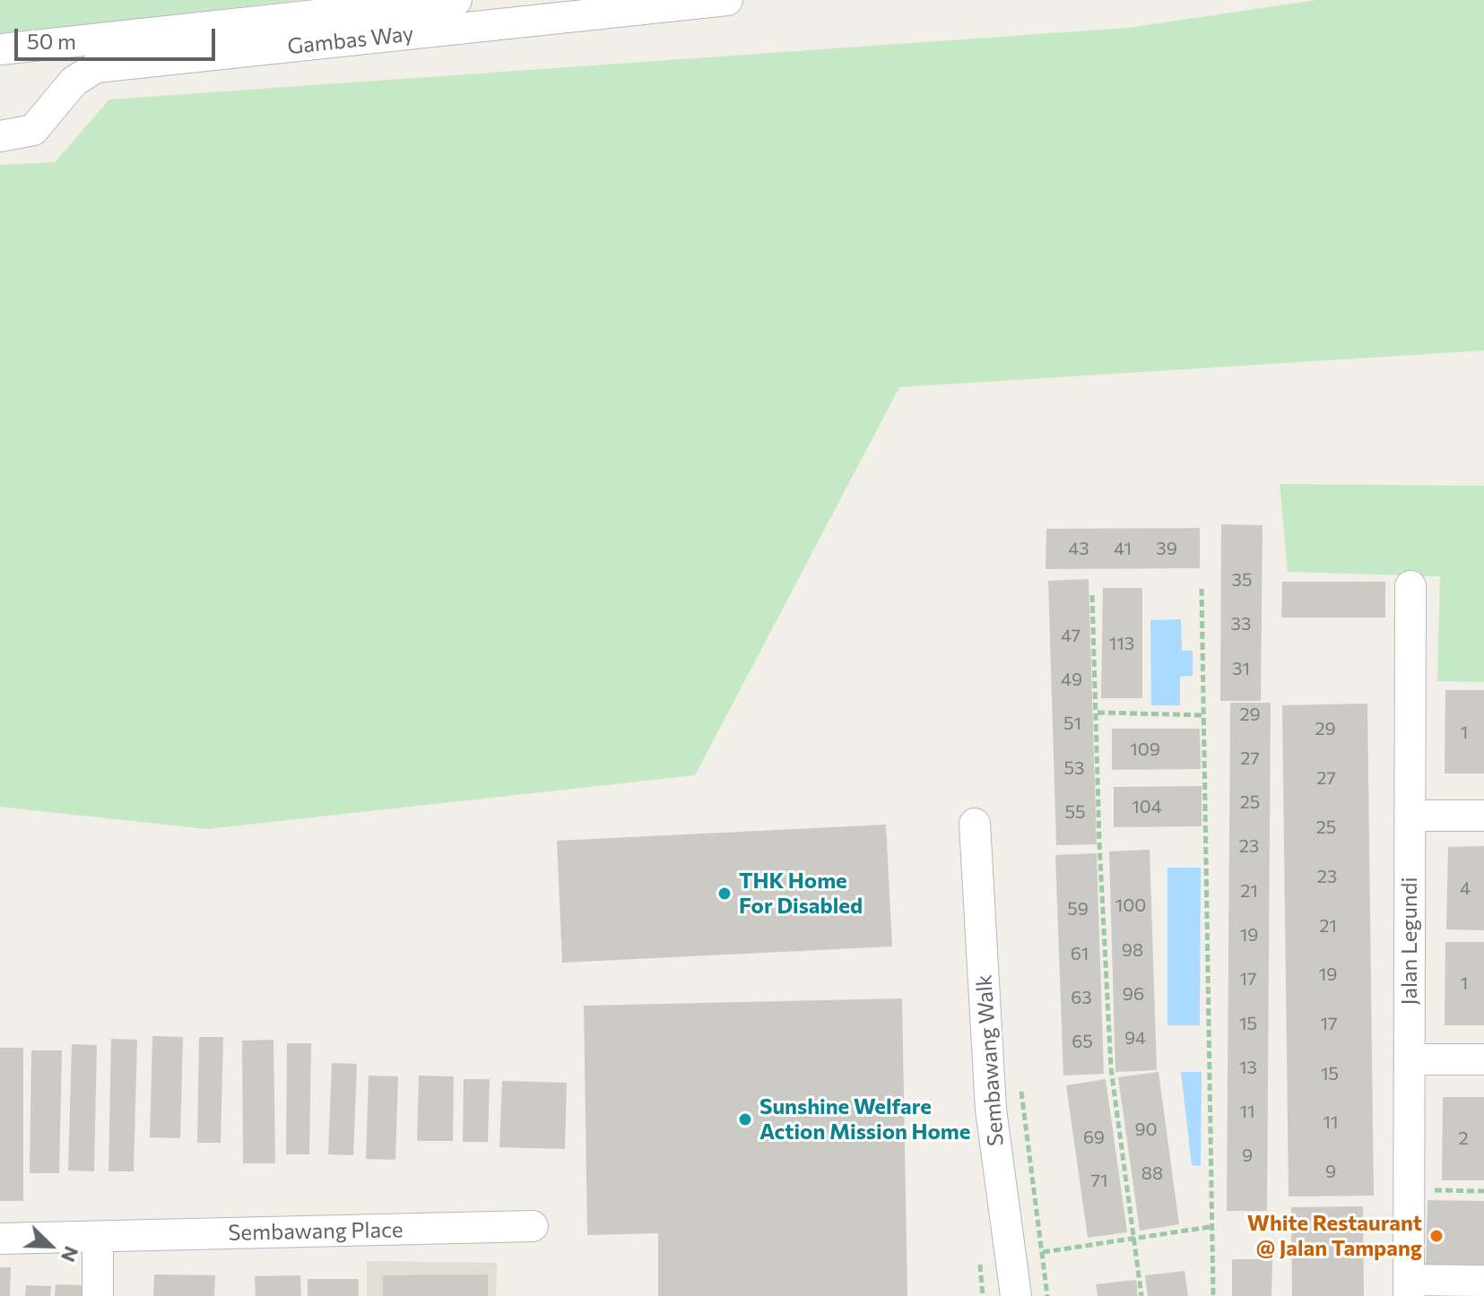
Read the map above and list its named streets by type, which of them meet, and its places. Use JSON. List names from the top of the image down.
{
  "streets": {
    "street": [
      "Gambas Way",
      "Jalan Legundi",
      "Sembawang Walk",
      "Sembawang Place"
    ]
  },
  "places": ["THK Home For Disabled", "Sunshine Welfare Action Mission Home", "White Restaurant @ Jalan Tampang"],
  "house_numbers": [
    "43",
    "41",
    "39",
    "35",
    "33",
    "47",
    "113",
    "31",
    "49",
    "29",
    "51",
    "29",
    "1",
    "109",
    "27",
    "53",
    "27",
    "25",
    "104",
    "55",
    "25",
    "23",
    "23",
    "4",
    "21",
    "100",
    "59",
    "21",
    "19",
    "98",
    "61",
    "19",
    "17",
    "1",
    "96",
    "63",
    "15",
    "17",
    "94",
    "65",
    "13",
    "15",
    "11",
    "11",
    "90",
    "69",
    "2",
    "9",
    "9",
    "88",
    "71"
  ],
  "scale_bar": "50 m",
  "north": "bottom right"
}
